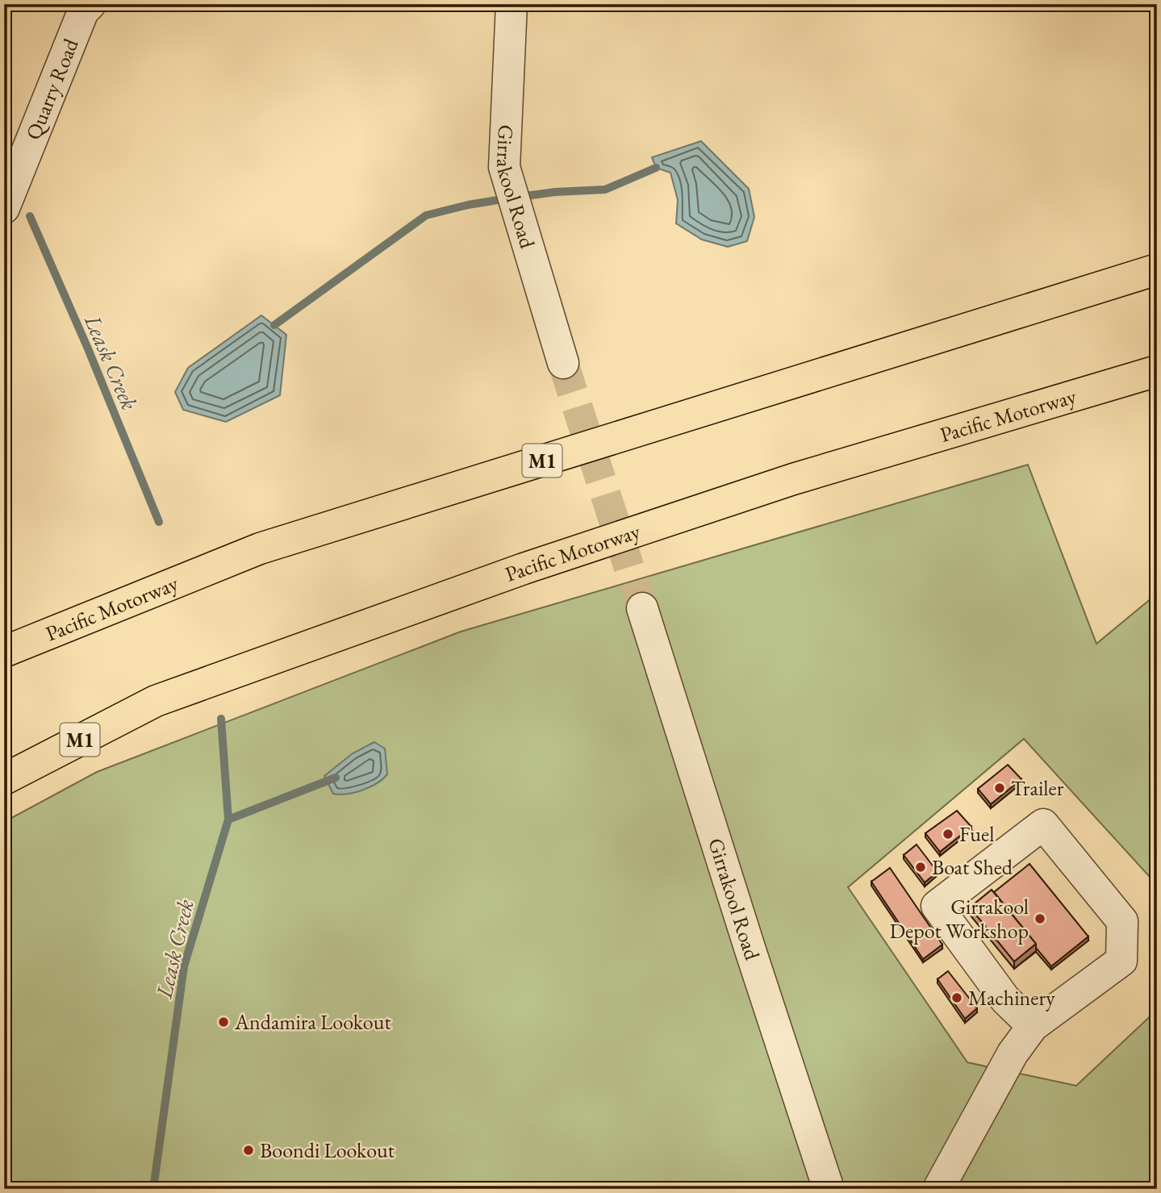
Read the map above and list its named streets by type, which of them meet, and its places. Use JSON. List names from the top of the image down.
{
  "streets": {
    "highway": ["Pacific Motorway", "M1"],
    "street": ["Quarry Road", "Girrakool Road"]
  },
  "water": ["Leask Creek"],
  "places": [
    "Trailer",
    "Fuel",
    "Boat Shed",
    "Girrakool Depot Workshop",
    "Machinery",
    "Andamira Lookout",
    "Boondi Lookout"
  ]
}
